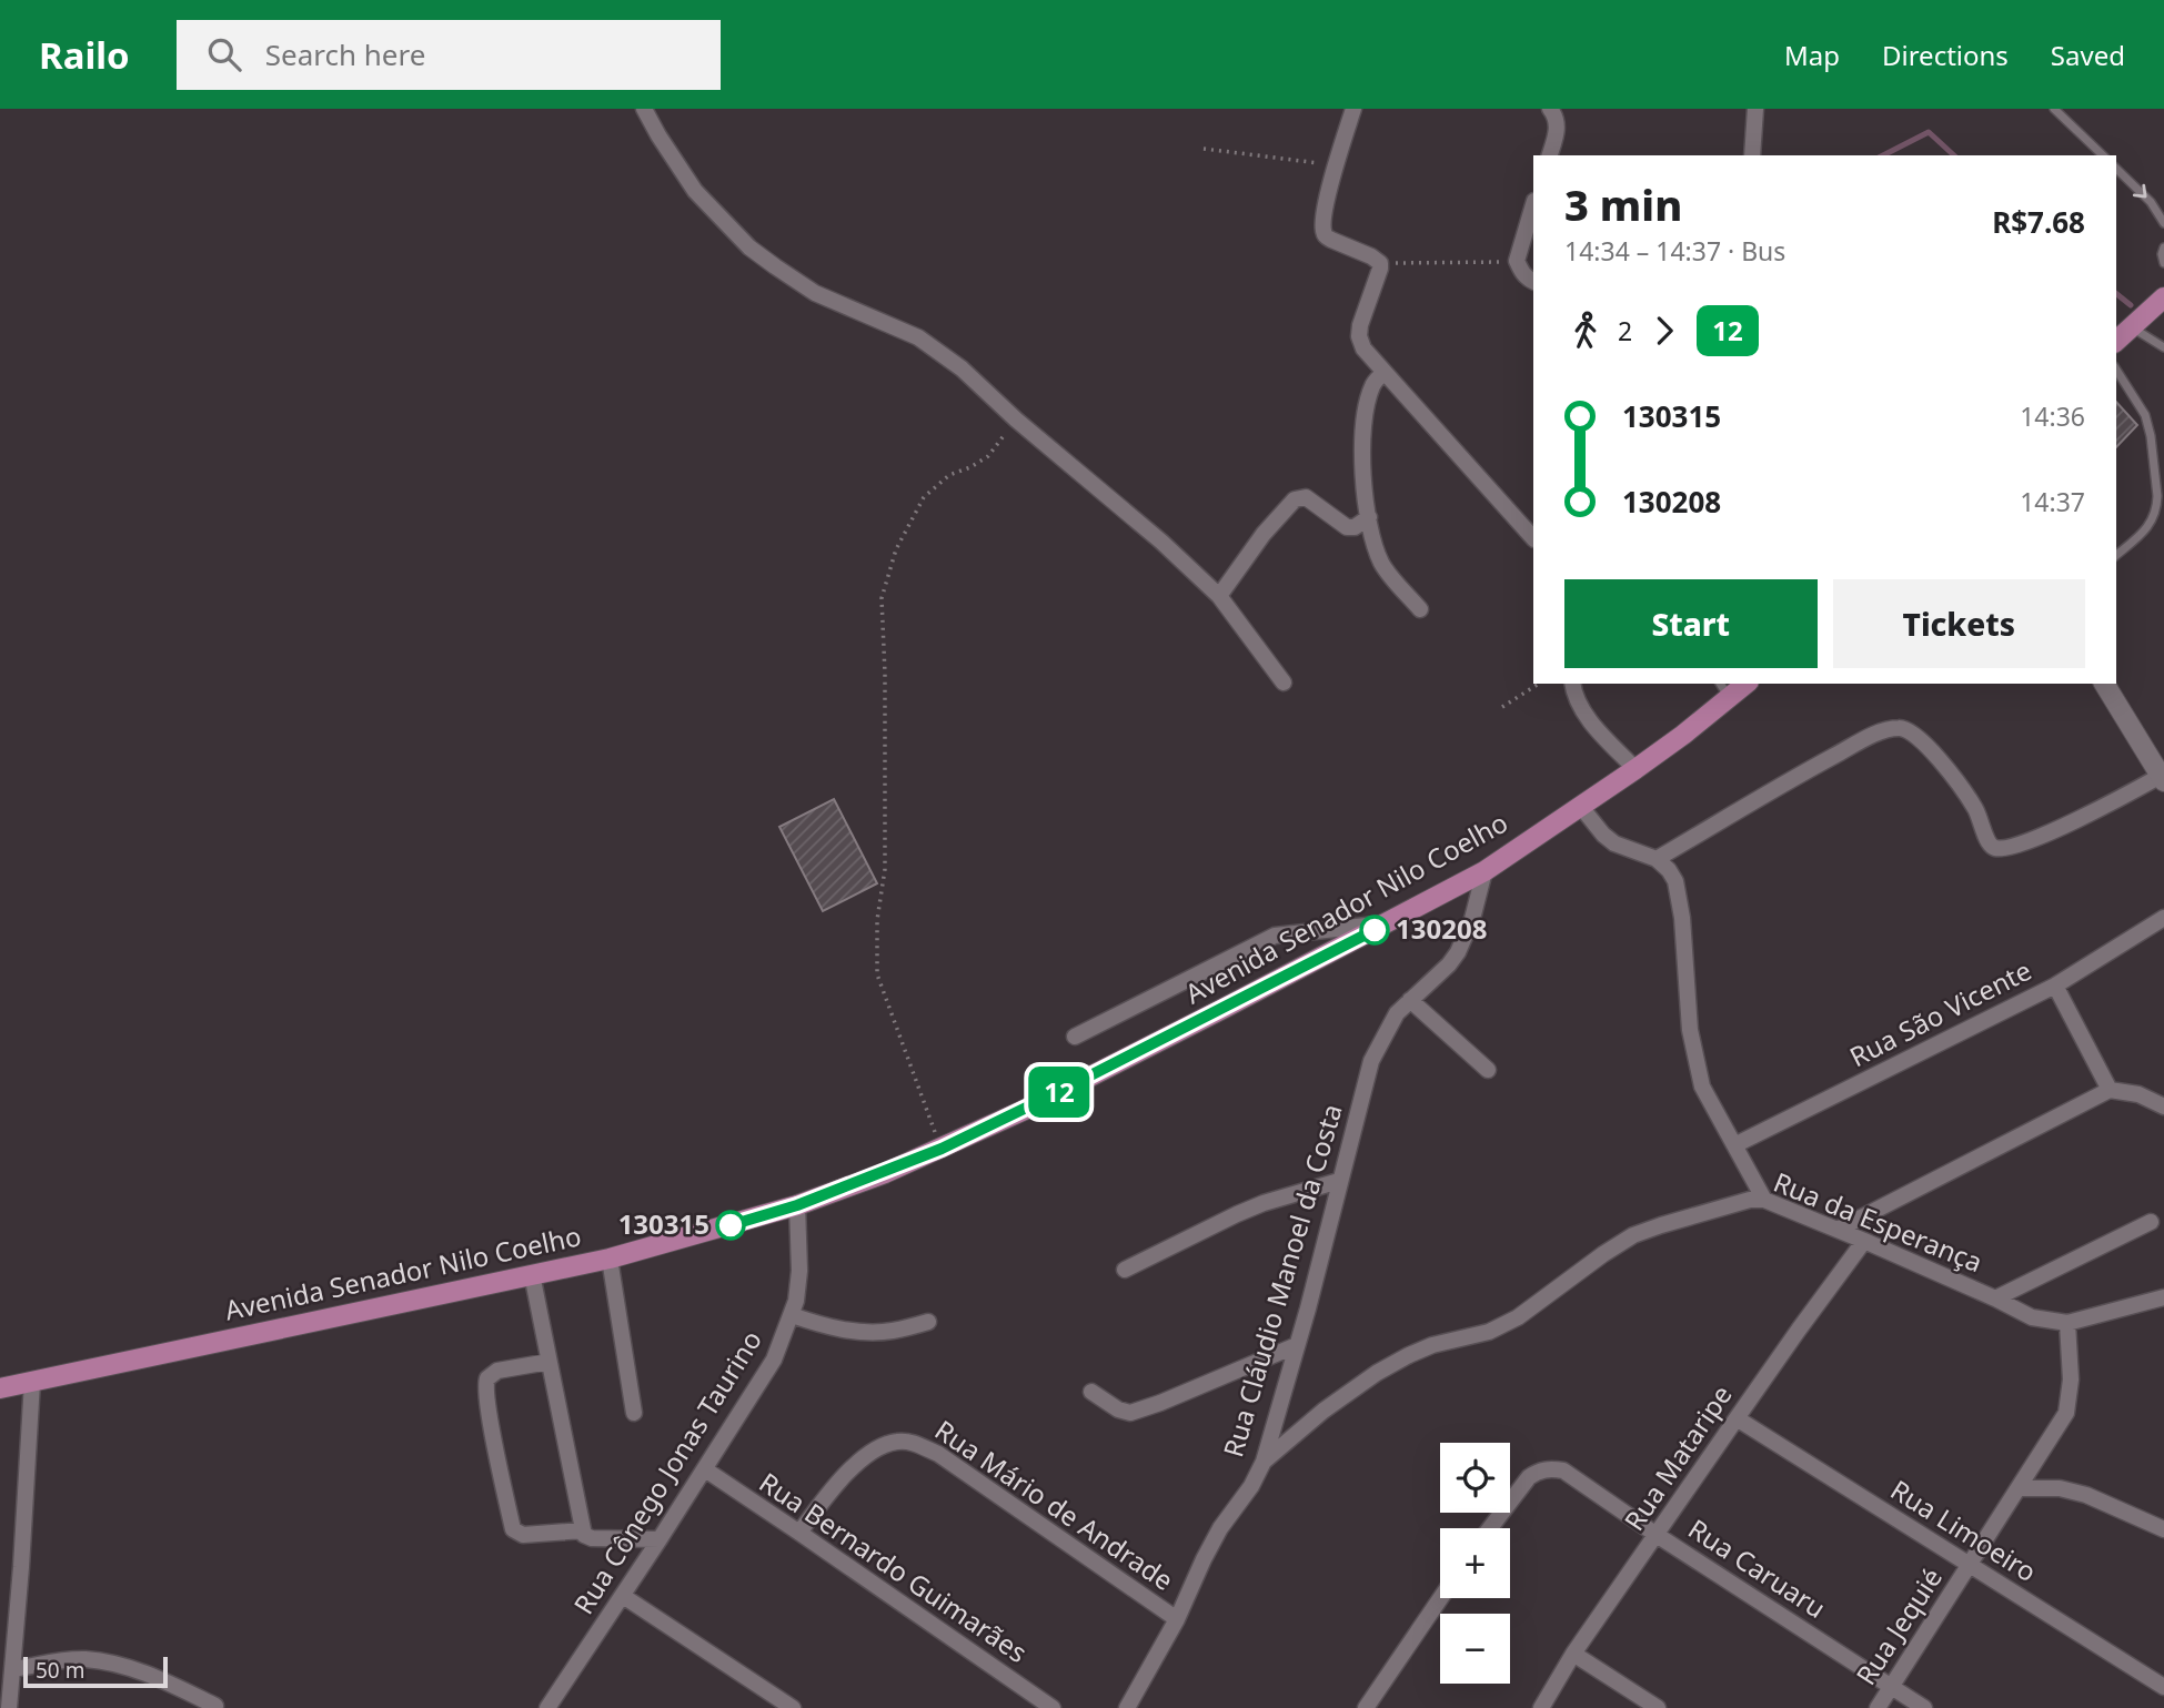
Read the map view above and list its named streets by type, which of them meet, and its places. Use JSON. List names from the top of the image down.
{
  "streets": {
    "main road": ["Avenida Senador Nilo Coelho"],
    "street": [
      "Rua São Vicente",
      "Rua da Esperança",
      "Rua Cláudio Manoel da Costa",
      "Rua Mataripe",
      "Rua Cônego Jonas Taurino",
      "Rua Mário de Andrade",
      "Rua Limoeiro",
      "Rua Bernardo Guimarães",
      "Rua Caruaru",
      "Rua Jequié"
    ]
  },
  "crossings": [
    ["Avenida Senador Nilo Coelho", "Rua Cláudio Manoel da Costa"],
    ["Avenida Senador Nilo Coelho", "Rua Cônego Jonas Taurino"],
    ["Rua da Esperança", "Rua Cláudio Manoel da Costa"],
    ["Rua da Esperança", "Rua Mataripe"],
    ["Rua da Esperança", "Rua Jequié"],
    ["Rua Cláudio Manoel da Costa", "Rua Mário de Andrade"],
    ["Rua Mataripe", "Rua Limoeiro"],
    ["Rua Mataripe", "Rua Caruaru"],
    ["Rua Cônego Jonas Taurino", "Rua Bernardo Guimarães"],
    ["Rua Mário de Andrade", "Rua Bernardo Guimarães"],
    ["Rua Limoeiro", "Rua Jequié"],
    ["Rua Caruaru", "Rua Jequié"]
  ],
  "places": ["130208", "130315"],
  "lines": ["bus line 12"],
  "scale_bar": "50 m",
  "page": {
    "header": "Railo",
    "search": "Search here",
    "nav": ["Map", "Directions", "Saved"],
    "on_map": "12",
    "heading": ["3 min", "14:34 – 14:37 · Bus", "R$7.68"],
    "legs": ["2", "12"],
    "list": [
      {
        "name": "130315",
        "value": "14:36"
      },
      {
        "name": "130208",
        "value": "14:37"
      }
    ],
    "buttons": ["Start", "Tickets"],
    "map_buttons": ["+", "−"],
    "scale": "50 m"
  }
}
